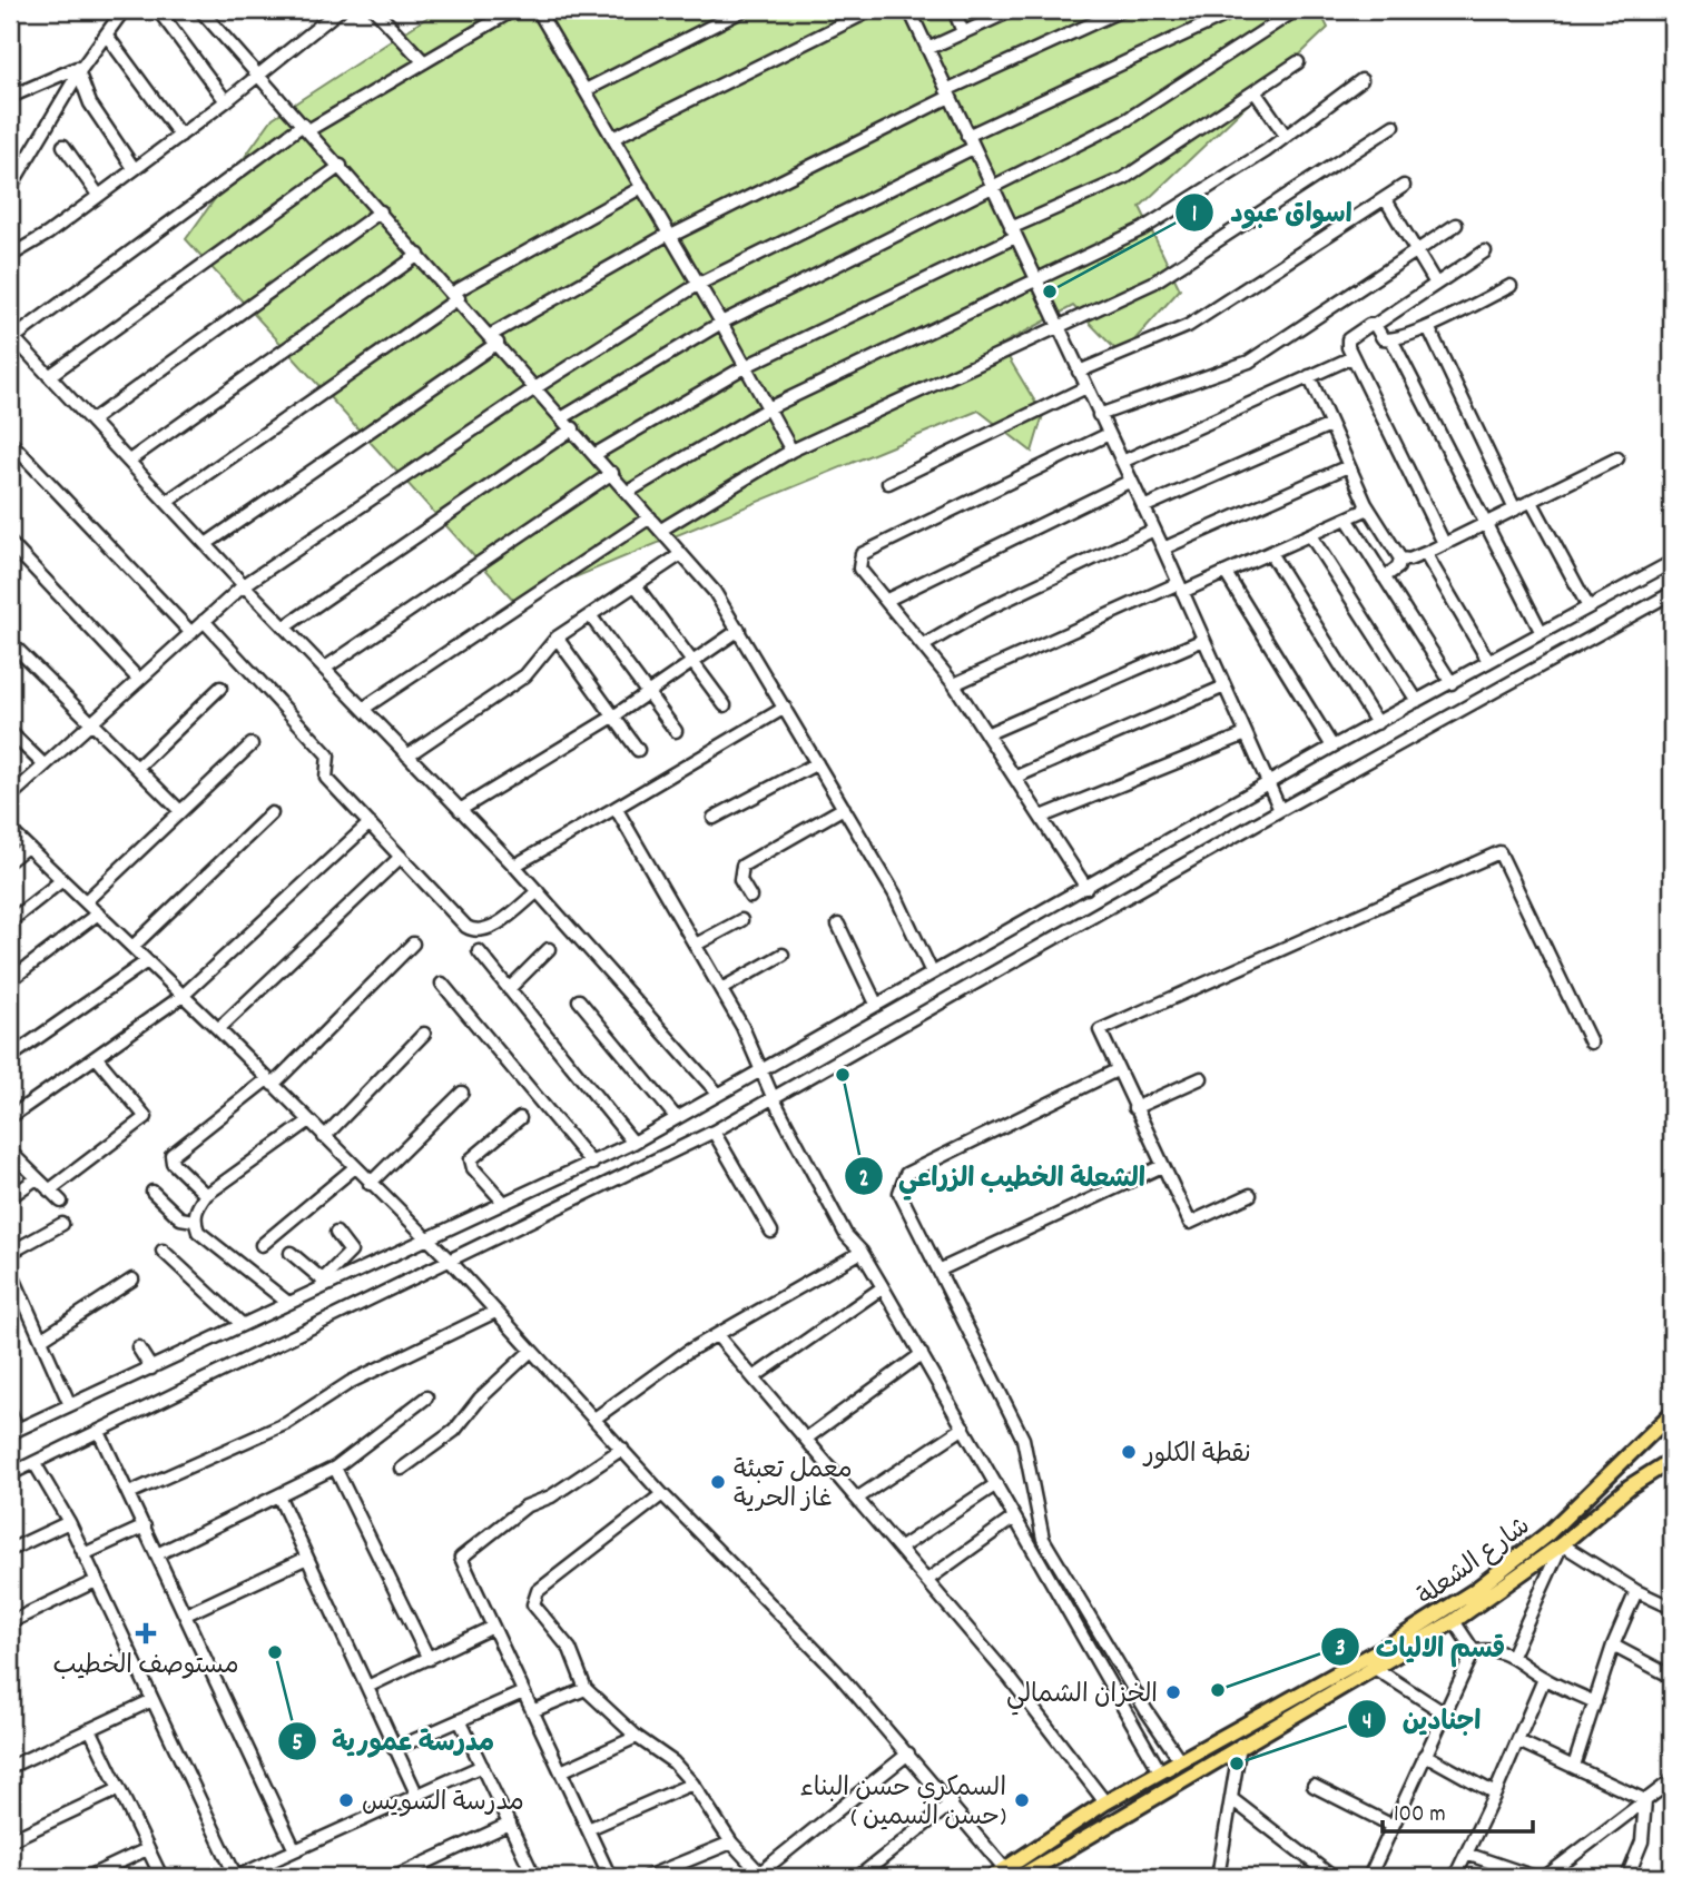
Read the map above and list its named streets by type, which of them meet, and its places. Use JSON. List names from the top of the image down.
{
  "streets": {
    "main road": ["شارع الشعلة"]
  },
  "places": {
    "other": [
      "اسواق عبود",
      "الشعلة الخطيب الزراعي",
      "نقطة الكلور",
      "معمل تعبئة غاز الحرية",
      "مدرسة عمورية",
      "قسم الاليات",
      "الخزان الشمالي",
      "اجنادين",
      "مدرسة السويس",
      "السمكري حسن البناء ( حسن السمين)"
    ],
    "health": ["مستوصف الخطيب"]
  },
  "scale_bar": "100 m"
}
